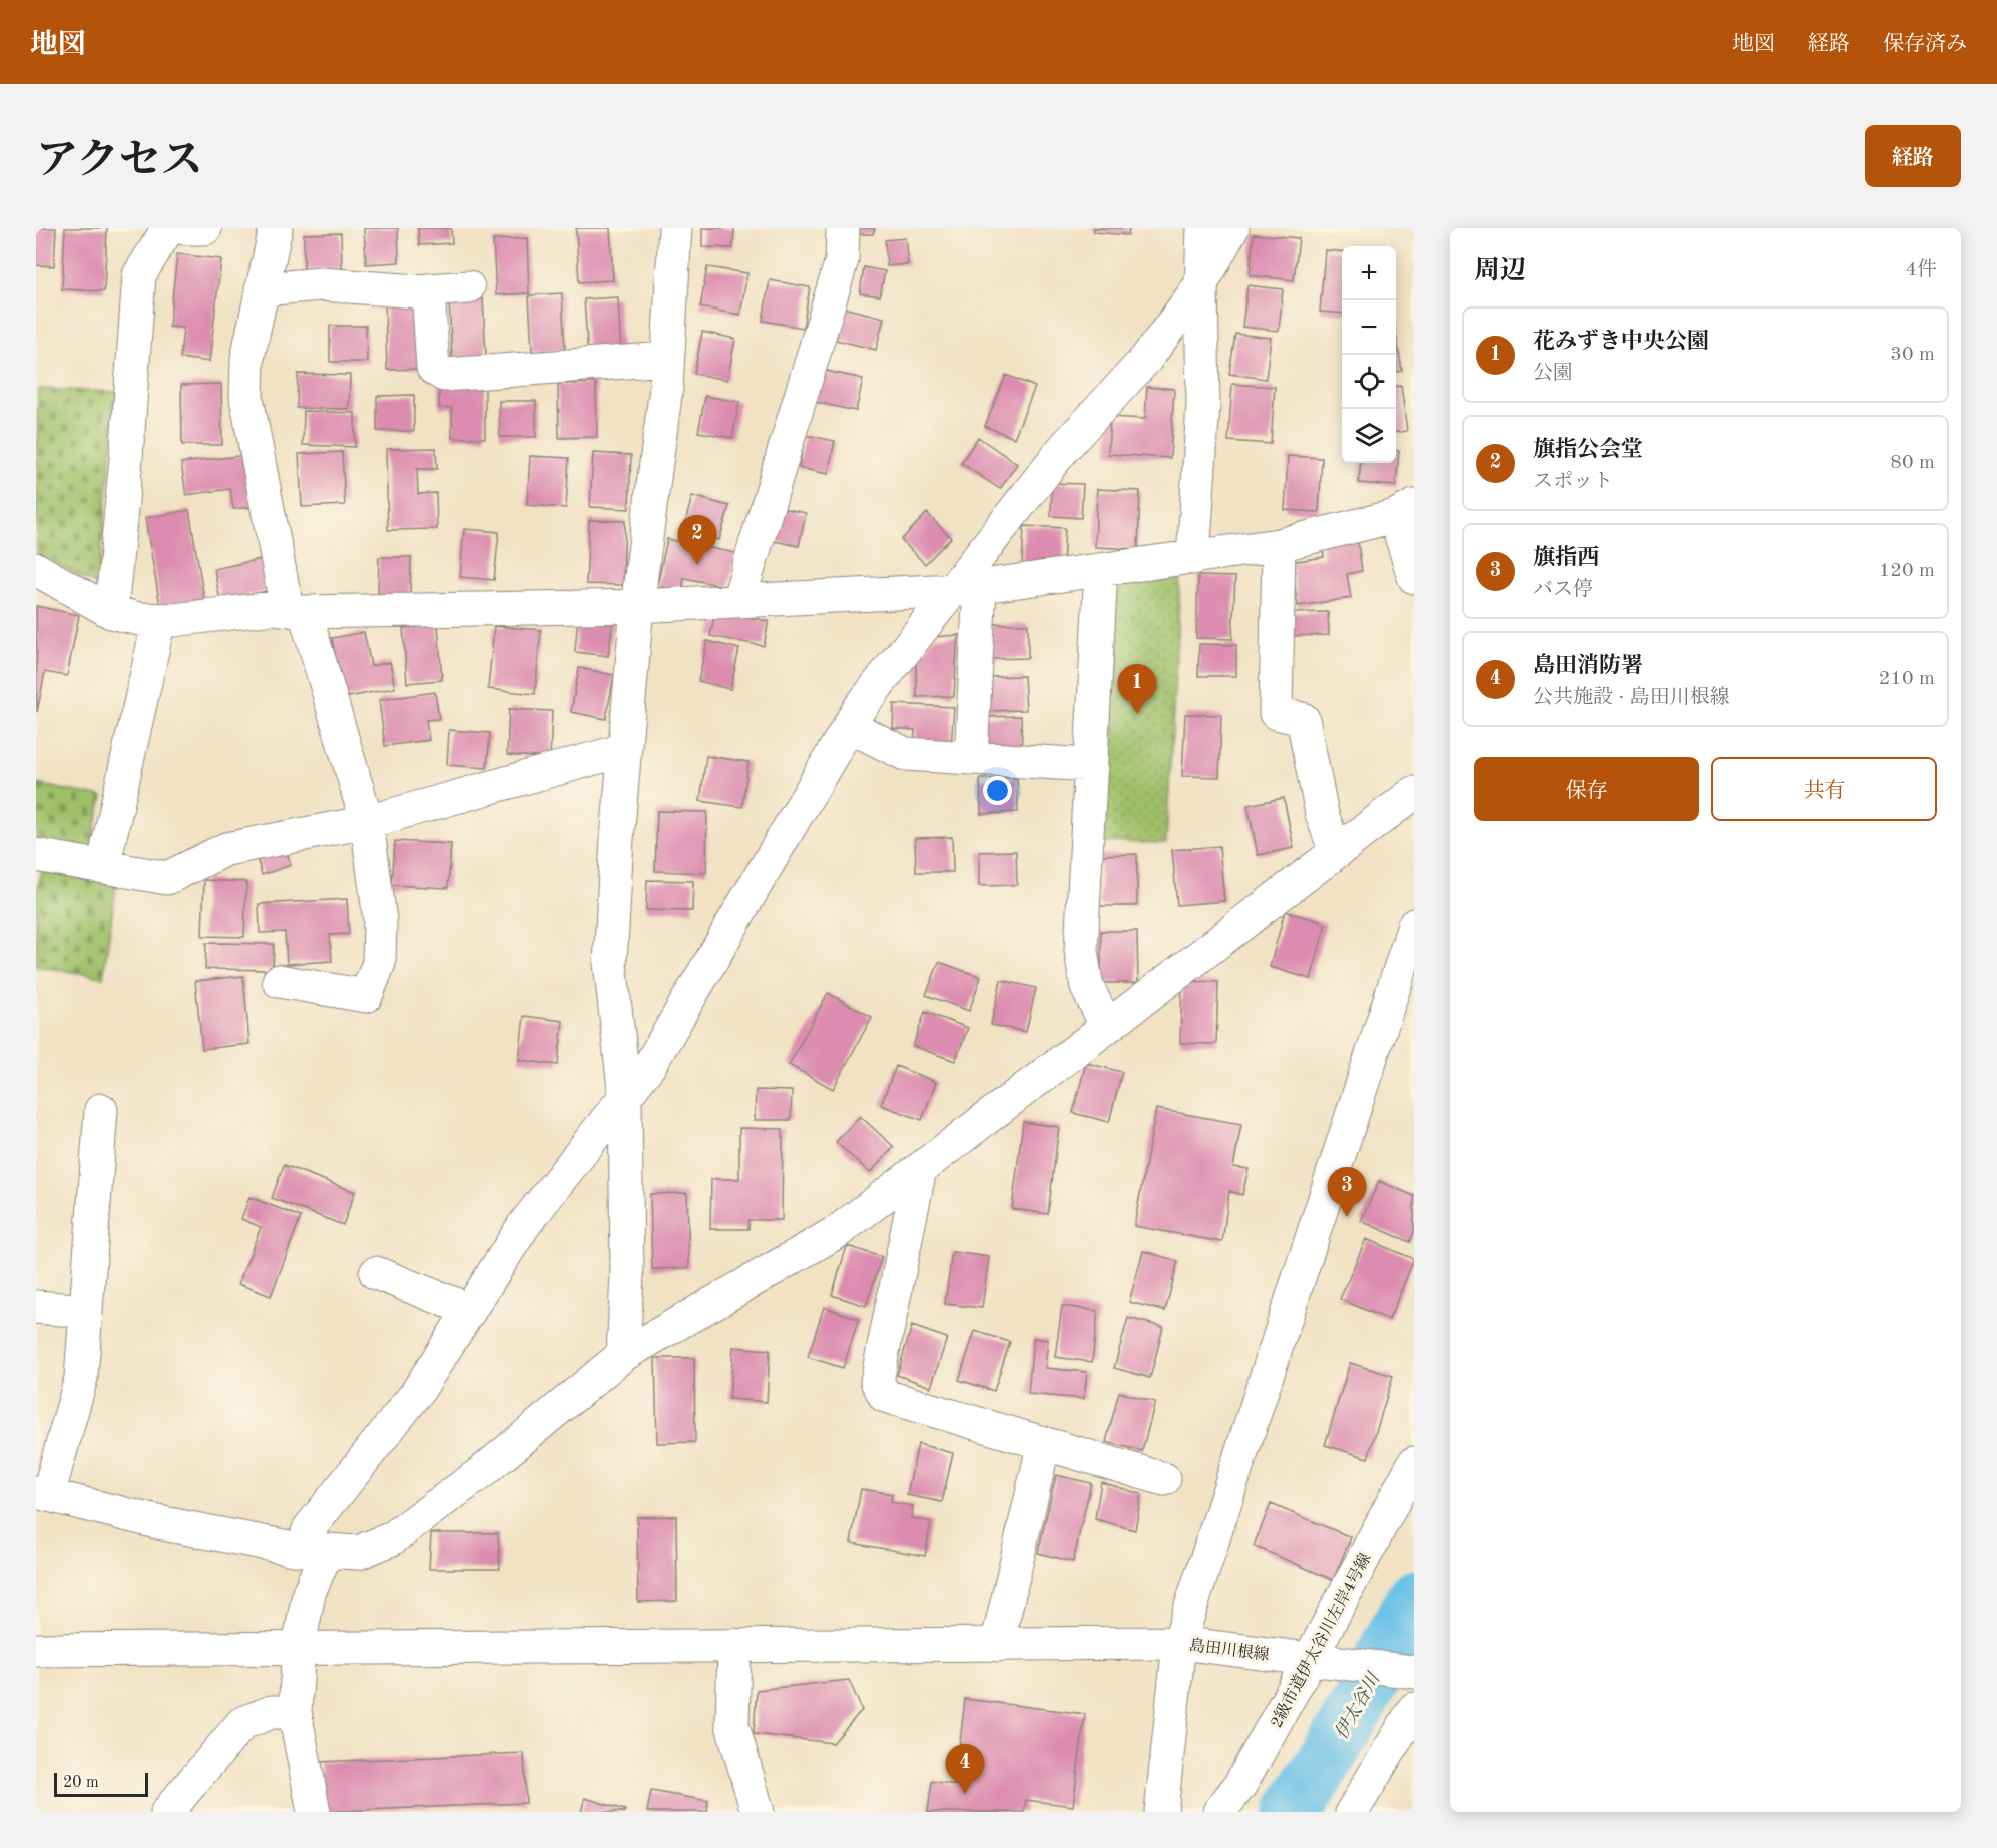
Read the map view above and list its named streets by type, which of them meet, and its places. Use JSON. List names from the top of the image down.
{
  "streets": {
    "street": ["2級市道伊太谷川左岸4号線", "島田川根線"]
  },
  "crossings": [
    ["2級市道伊太谷川左岸4号線", "島田川根線"]
  ],
  "water": ["伊太谷川"],
  "scale_bar": "20 m",
  "page": {
    "header": "地図",
    "nav": ["地図", "経路", "保存済み"],
    "title": "アクセス",
    "buttons": [
      "経路",
      ["保存", "共有"]
    ],
    "heading": ["周辺", "4件"],
    "map_buttons": ["+", "−"],
    "list": [
      {
        "mark": "1",
        "name": "花みずき中央公園",
        "note": "公園",
        "value": "30 m"
      },
      {
        "mark": "2",
        "name": "旗指公会堂",
        "note": "スポット",
        "value": "80 m"
      },
      {
        "mark": "3",
        "name": "旗指西",
        "note": "バス停",
        "value": "120 m"
      },
      {
        "mark": "4",
        "name": "島田消防署",
        "note": "公共施設 · 島田川根線",
        "value": "210 m"
      }
    ],
    "pins": [
      "2",
      "1",
      "3",
      "4"
    ],
    "scale": "20 m"
  }
}
